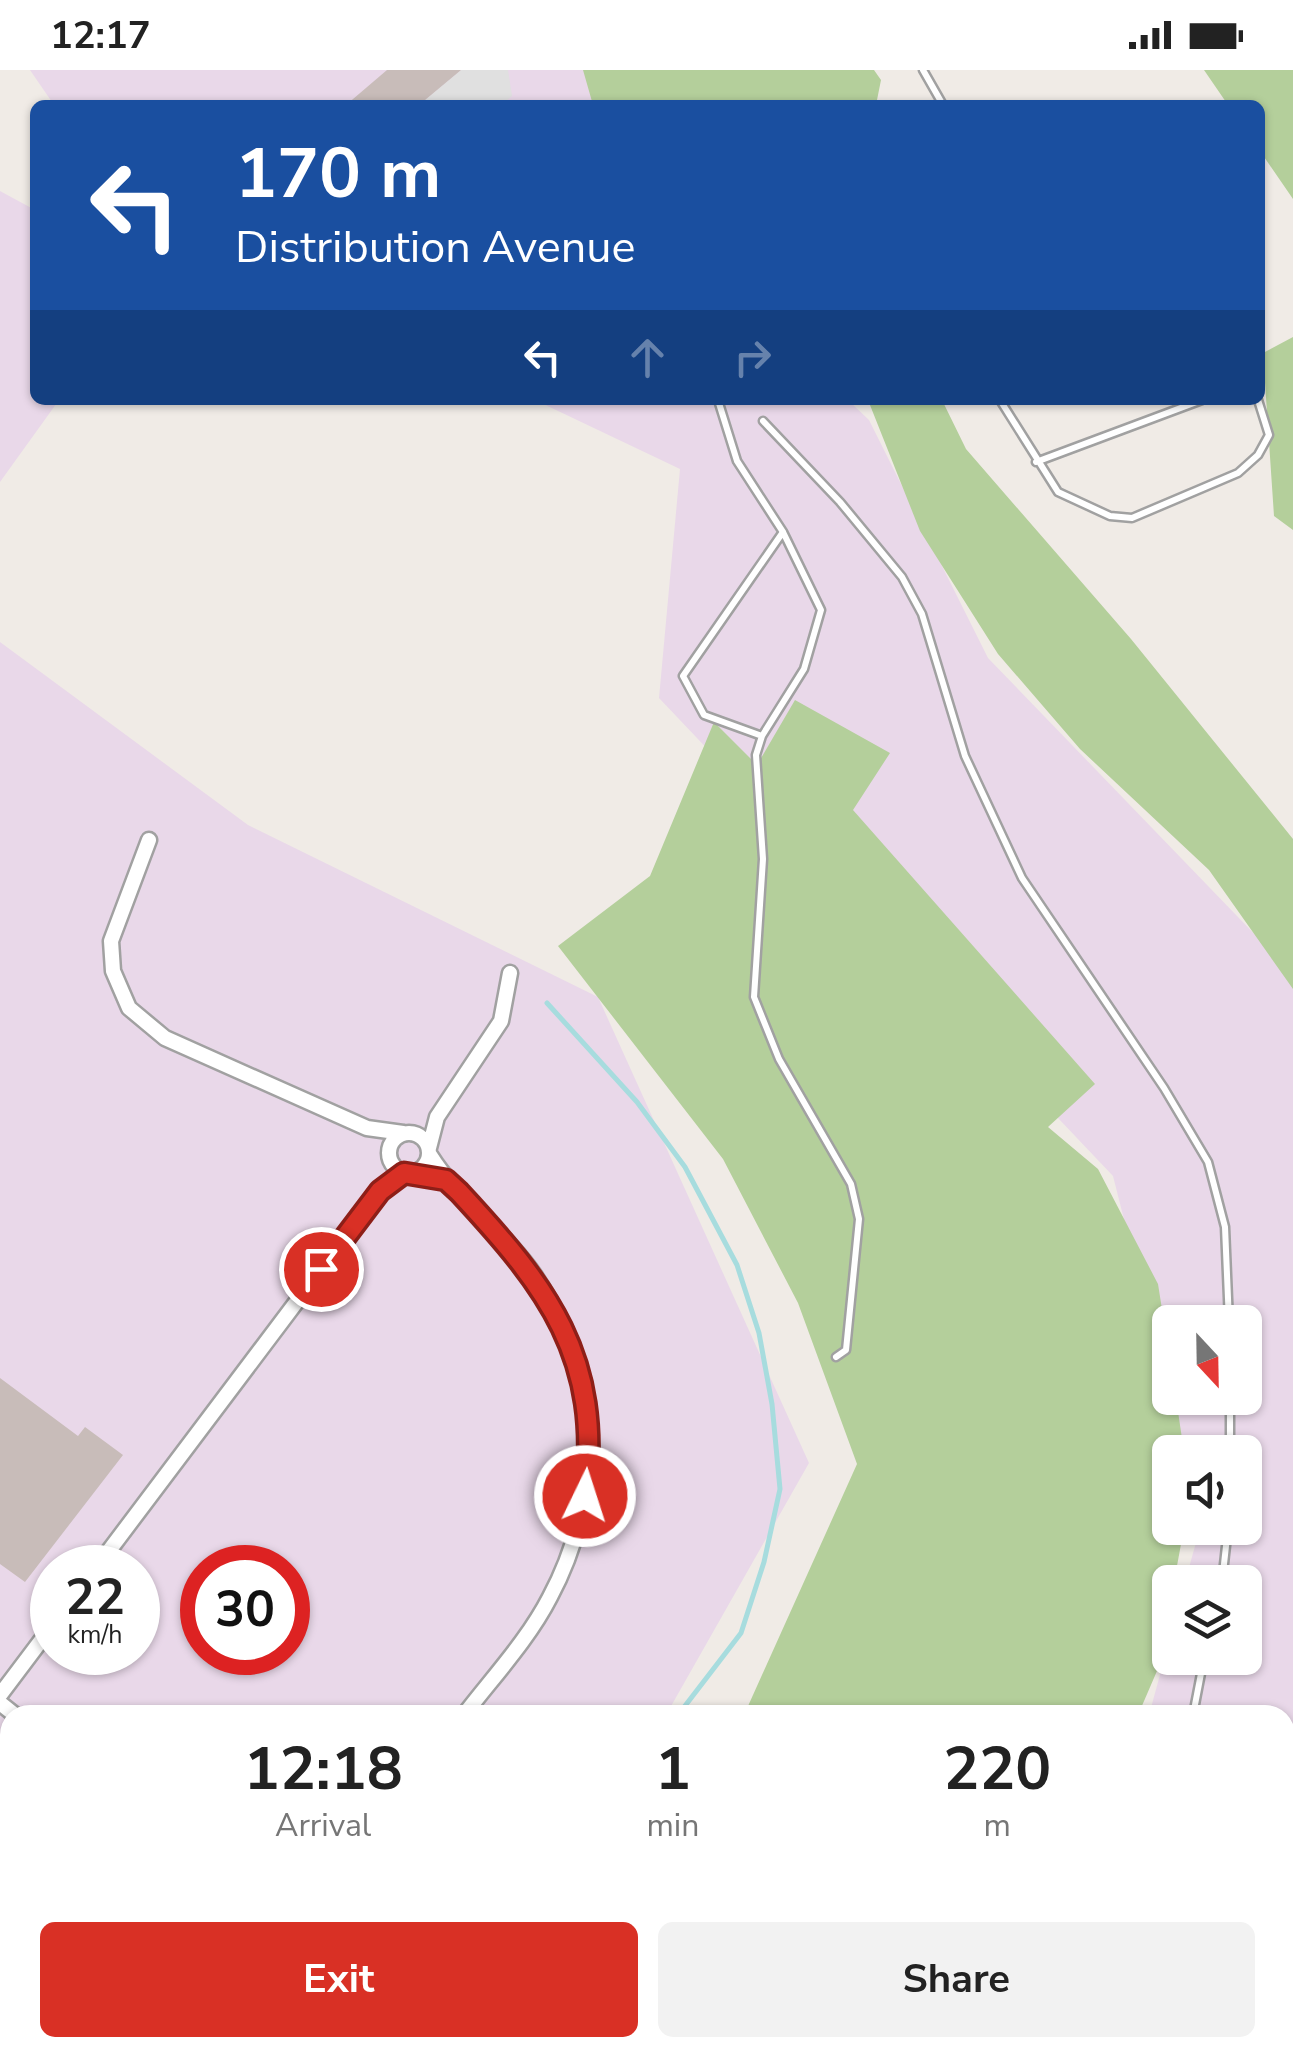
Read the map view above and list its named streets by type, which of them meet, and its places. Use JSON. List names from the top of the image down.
{
  "north": "bottom",
  "page": {
    "status": "12:17",
    "turn": ["170 m", "Distribution Avenue"],
    "speed": "22 km/h",
    "limit": "30",
    "eta": [
      "12:18",
      "Arrival",
      "1",
      "min",
      "220",
      "m"
    ],
    "buttons": ["Exit", "Share"]
  }
}
